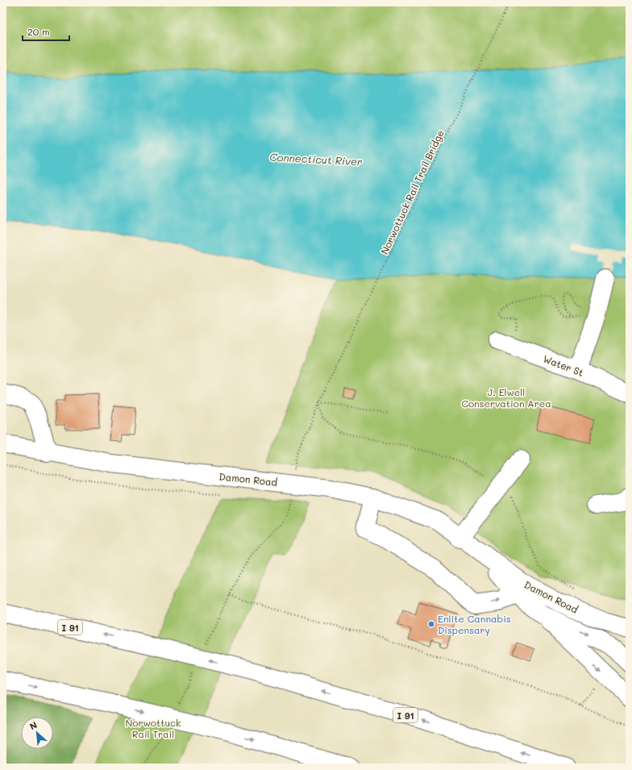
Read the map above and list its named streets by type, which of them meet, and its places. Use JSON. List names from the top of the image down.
{
  "streets": {
    "main road": ["Water St", "Damon Road", "I 91"],
    "path": ["Norwottuck Rail Trail Bridge"]
  },
  "water": ["Connecticut River"],
  "parks": ["J. Elwell Conservation Area", "Norwottuck Rail Trail"],
  "places": ["Enlite Cannabis Dispensary"],
  "scale_bar": "20 m",
  "north": "top left"
}
